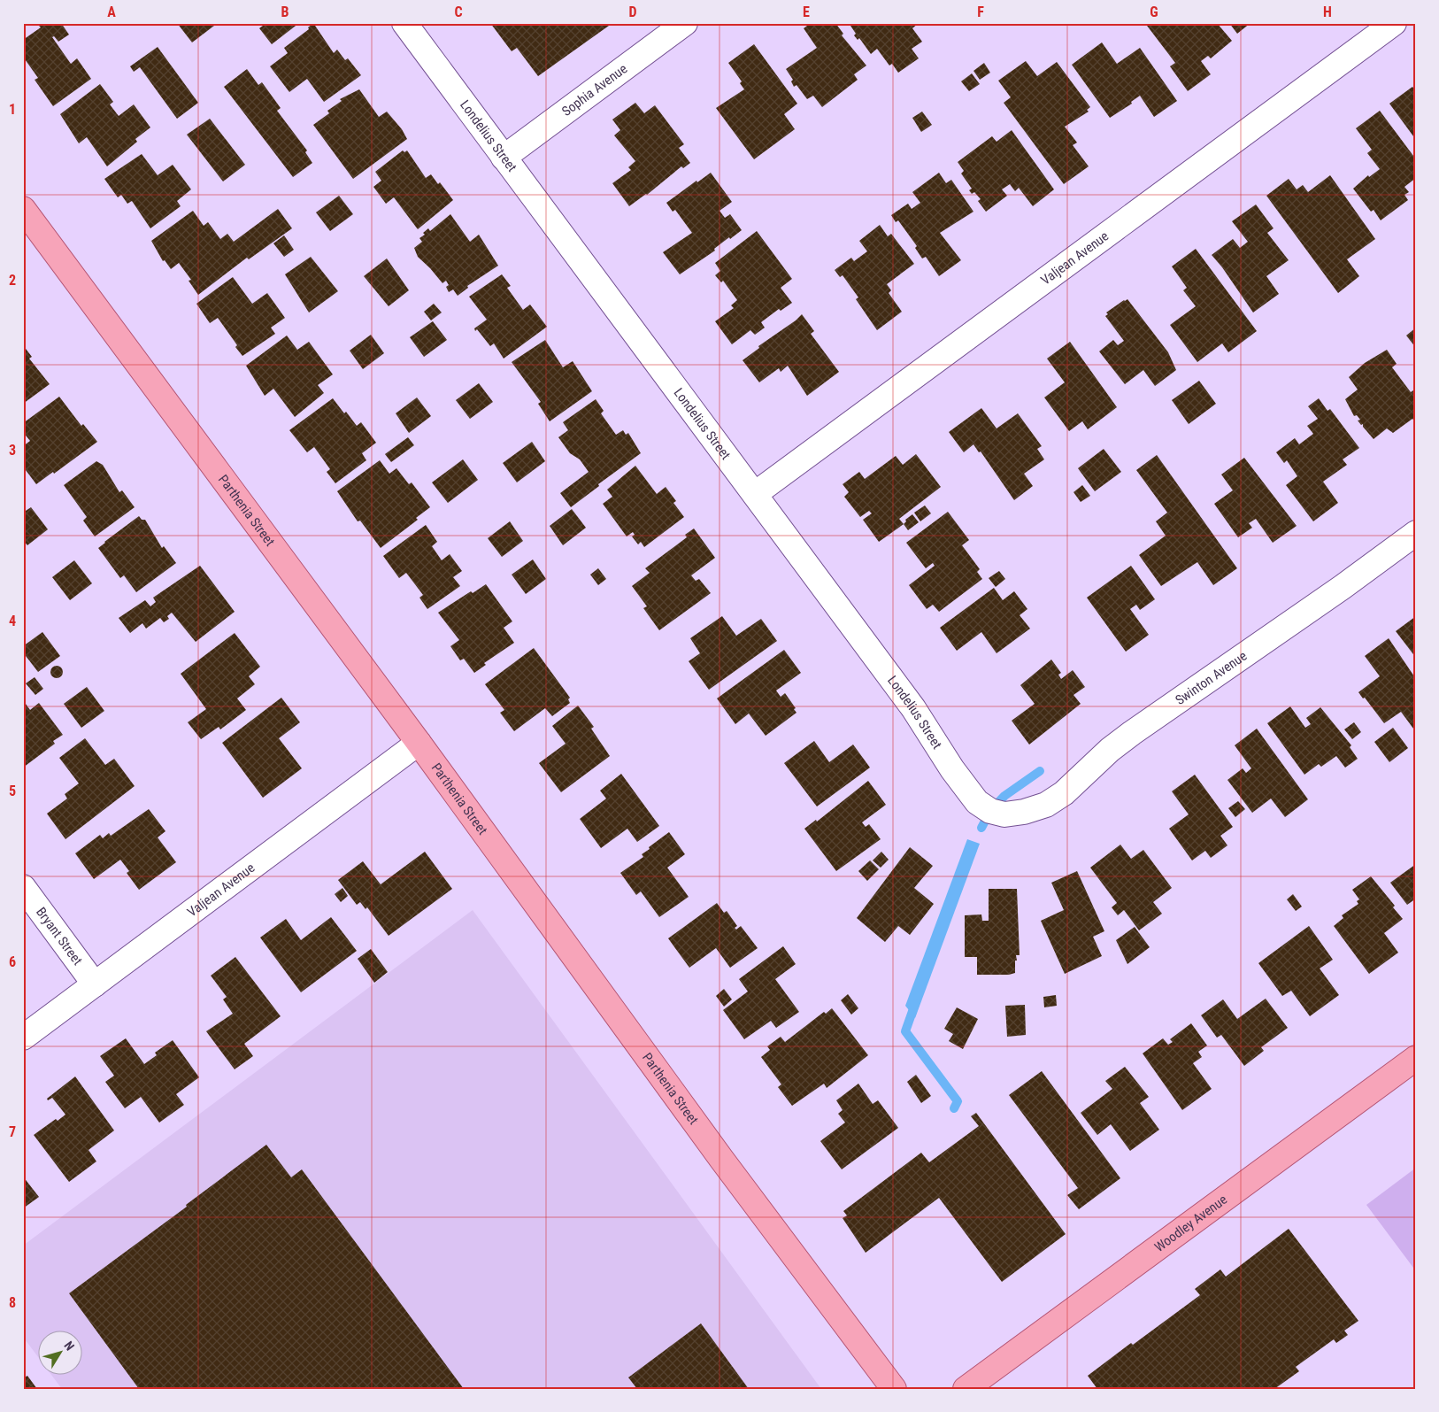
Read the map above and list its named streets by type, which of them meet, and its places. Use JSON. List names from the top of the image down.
{
  "streets": {
    "main road": ["Parthenia Street", "Woodley Avenue"],
    "street": [
      "Sophia Avenue",
      "Londelius Street",
      "Valjean Avenue",
      "Swinton Avenue",
      "Bryant Street"
    ]
  },
  "crossings": [
    ["Sophia Avenue", "Londelius Street"],
    ["Londelius Street", "Valjean Avenue"],
    ["Londelius Street", "Swinton Avenue"],
    ["Valjean Avenue", "Parthenia Street"],
    ["Valjean Avenue", "Bryant Street"]
  ],
  "north": "top right",
  "grid": {
    "columns": [
      "A",
      "B",
      "C",
      "D",
      "E",
      "F",
      "G",
      "H"
    ],
    "rows": [
      "1",
      "2",
      "3",
      "4",
      "5",
      "6",
      "7",
      "8"
    ]
  }
}
